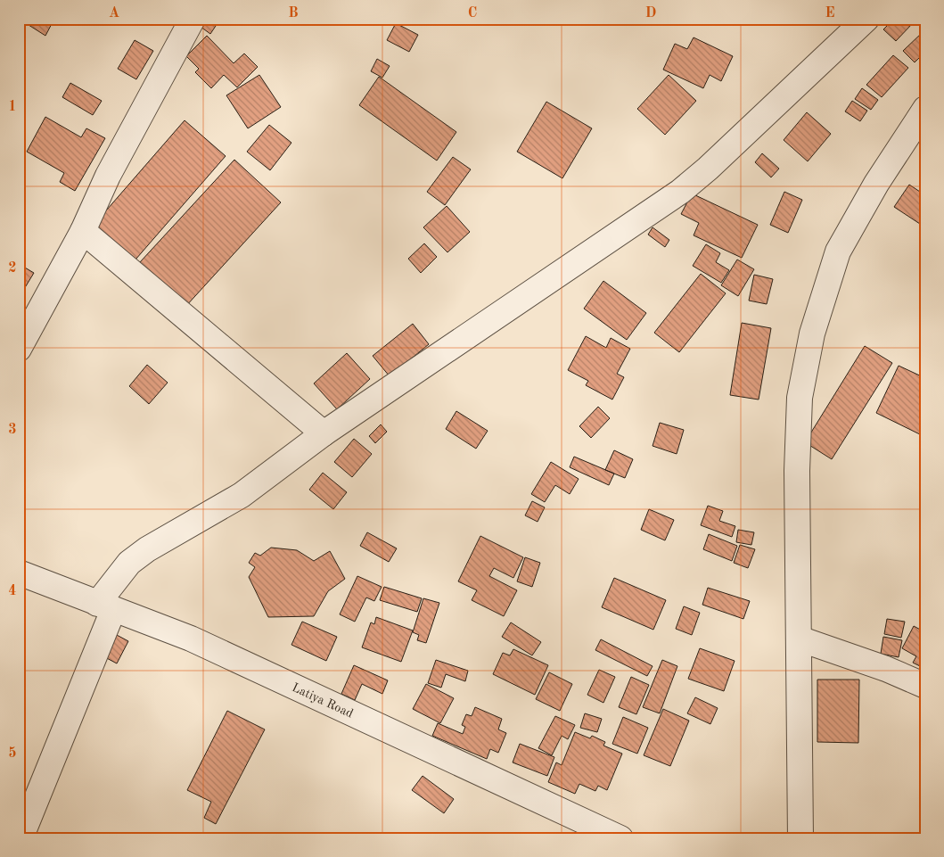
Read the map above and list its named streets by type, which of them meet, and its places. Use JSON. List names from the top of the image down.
{
  "streets": {
    "street": ["Latiya Road"]
  },
  "grid": {
    "columns": [
      "A",
      "B",
      "C",
      "D",
      "E"
    ],
    "rows": [
      "1",
      "2",
      "3",
      "4",
      "5"
    ]
  }
}
